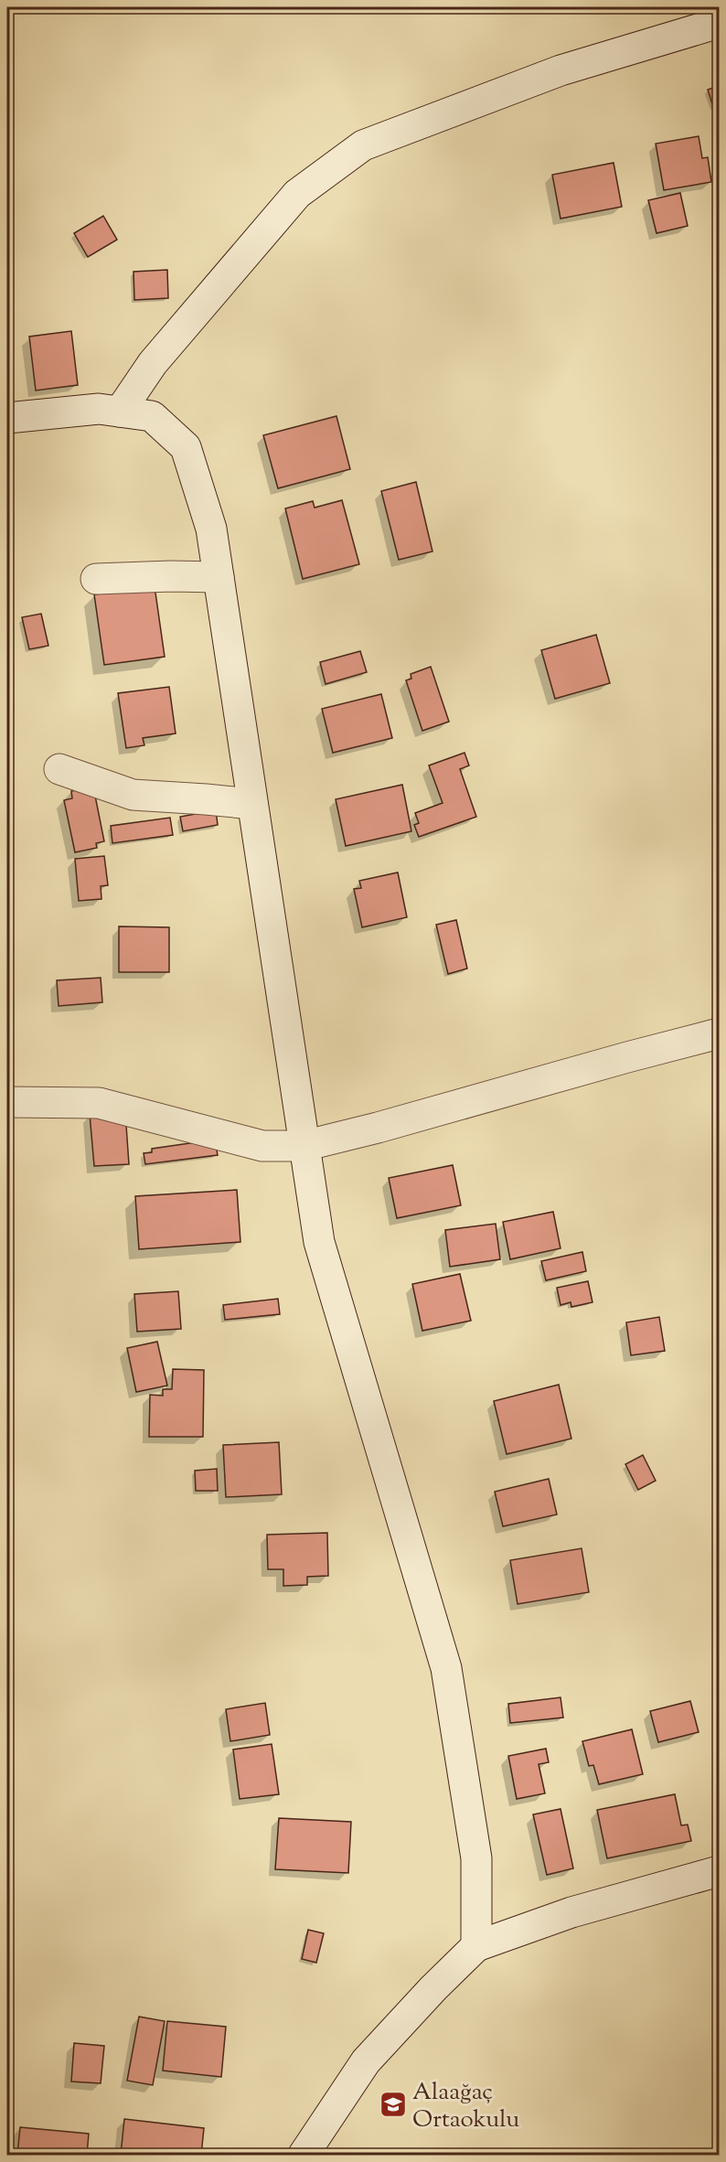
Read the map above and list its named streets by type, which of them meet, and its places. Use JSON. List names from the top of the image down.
{
  "places": {
    "school or university": ["Alaağaç Ortaokulu"]
  }
}
